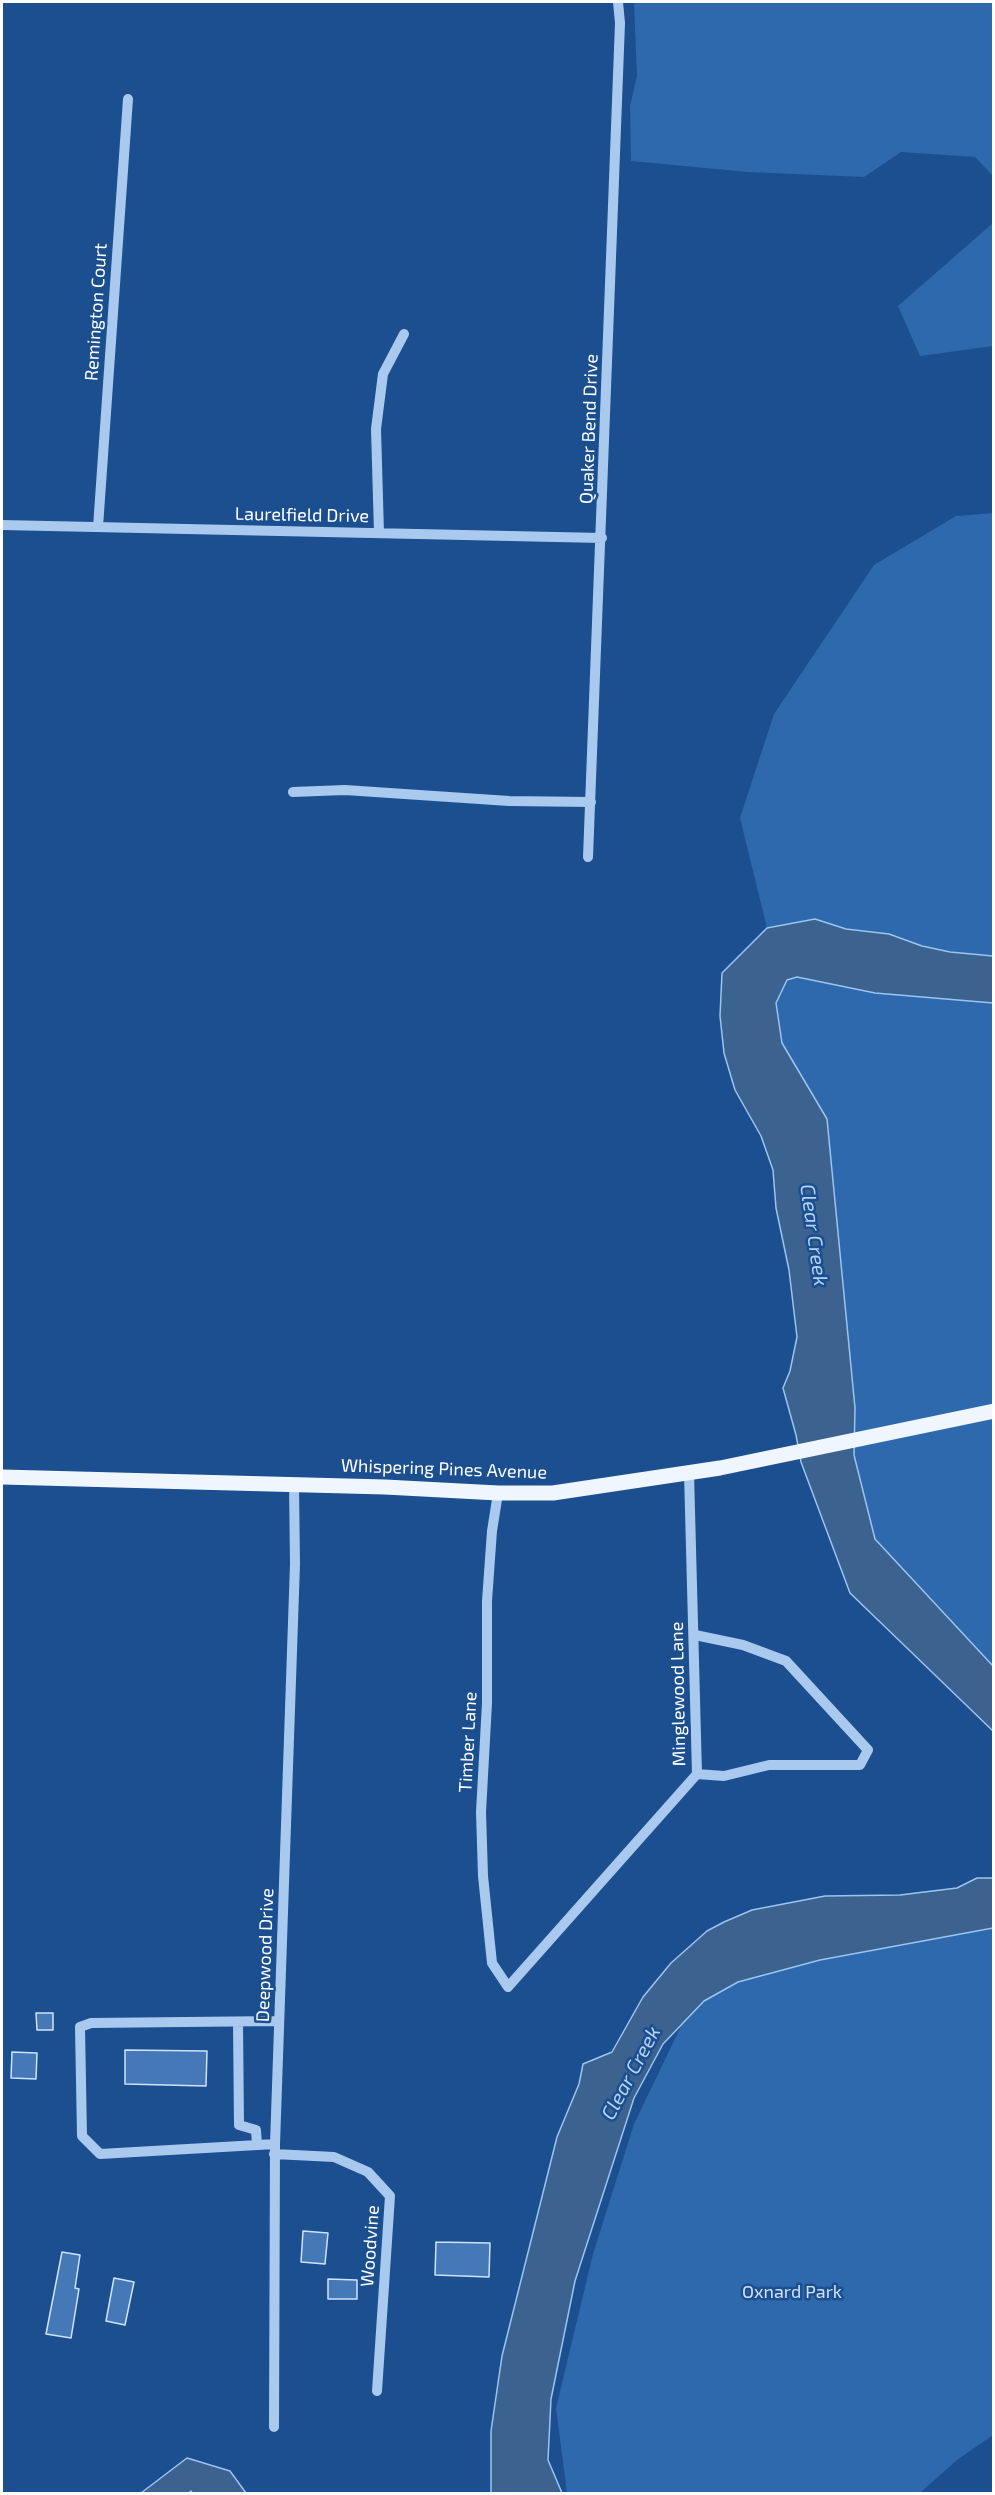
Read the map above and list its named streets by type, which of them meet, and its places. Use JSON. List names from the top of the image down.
{
  "streets": {
    "main road": ["Whispering Pines Avenue"],
    "street": [
      "Remington Court",
      "Quaker Bend Drive",
      "Laurelfield Drive",
      "Minglewood Lane",
      "Timber Lane",
      "Deepwood Drive",
      "Woodvine"
    ]
  },
  "crossings": [
    ["Remington Court", "Laurelfield Drive"],
    ["Quaker Bend Drive", "Laurelfield Drive"],
    ["Whispering Pines Avenue", "Minglewood Lane"],
    ["Whispering Pines Avenue", "Timber Lane"],
    ["Whispering Pines Avenue", "Deepwood Drive"],
    ["Minglewood Lane", "Timber Lane"],
    ["Deepwood Drive", "Woodvine"]
  ],
  "water": ["Clear Creek"],
  "parks": ["Oxnard Park"]
}
